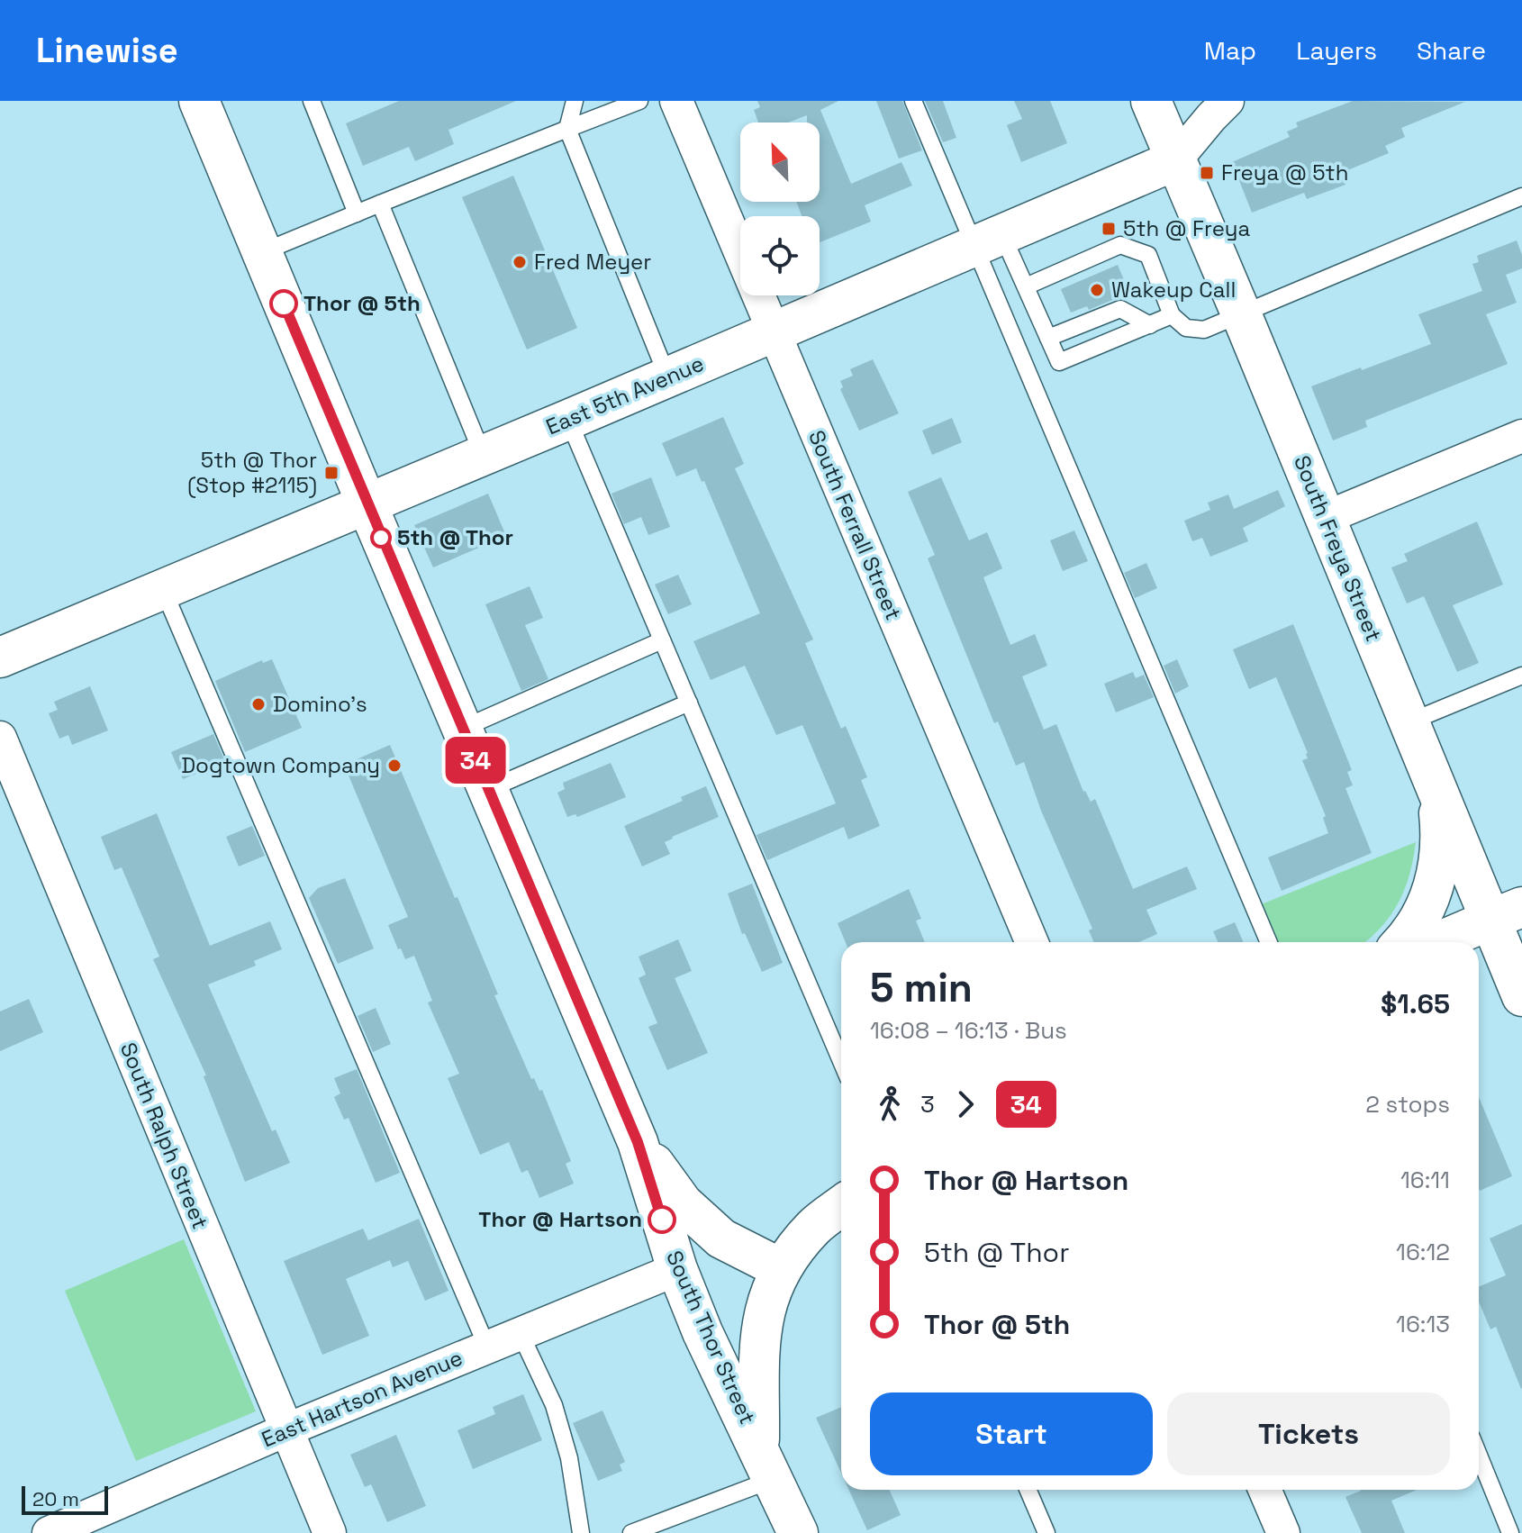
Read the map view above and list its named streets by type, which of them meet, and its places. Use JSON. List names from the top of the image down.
{
  "streets": {
    "main road": ["East 5th Avenue", "South Freya Street", "South Thor Street"],
    "street": ["South Ferrall Street", "South Ralph Street", "East Hartson Avenue"]
  },
  "crossings": [
    ["East 5th Avenue", "South Ferrall Street"],
    ["East 5th Avenue", "South Freya Street"],
    ["East 5th Avenue", "South Thor Street"],
    ["South Ralph Street", "East Hartson Avenue"],
    ["South Thor Street", "East Hartson Avenue"]
  ],
  "places": {
    "transit": ["Freya @ 5th", "5th @ Freya", "5th @ Thor (Stop #2115)"],
    "other": [
      "Fred Meyer",
      "Wakeup Call",
      "Thor @ 5th",
      "5th @ Thor",
      "Domino's",
      "Dogtown Company",
      "Thor @ Hartson"
    ]
  },
  "lines": ["bus line 34"],
  "scale_bar": "20 m",
  "north": "top left",
  "page": {
    "header": "Linewise",
    "nav": ["Map", "Layers", "Share"],
    "on_map": "34",
    "heading": ["5 min", "16:08 – 16:13 · Bus", "$1.65"],
    "legs": ["3", "34", "2 stops"],
    "list": [
      {
        "name": "Thor @ Hartson",
        "value": "16:11"
      },
      {
        "name": "5th @ Thor",
        "value": "16:12"
      },
      {
        "name": "Thor @ 5th",
        "value": "16:13"
      }
    ],
    "buttons": ["Start", "Tickets"],
    "scale": "20 m"
  }
}
